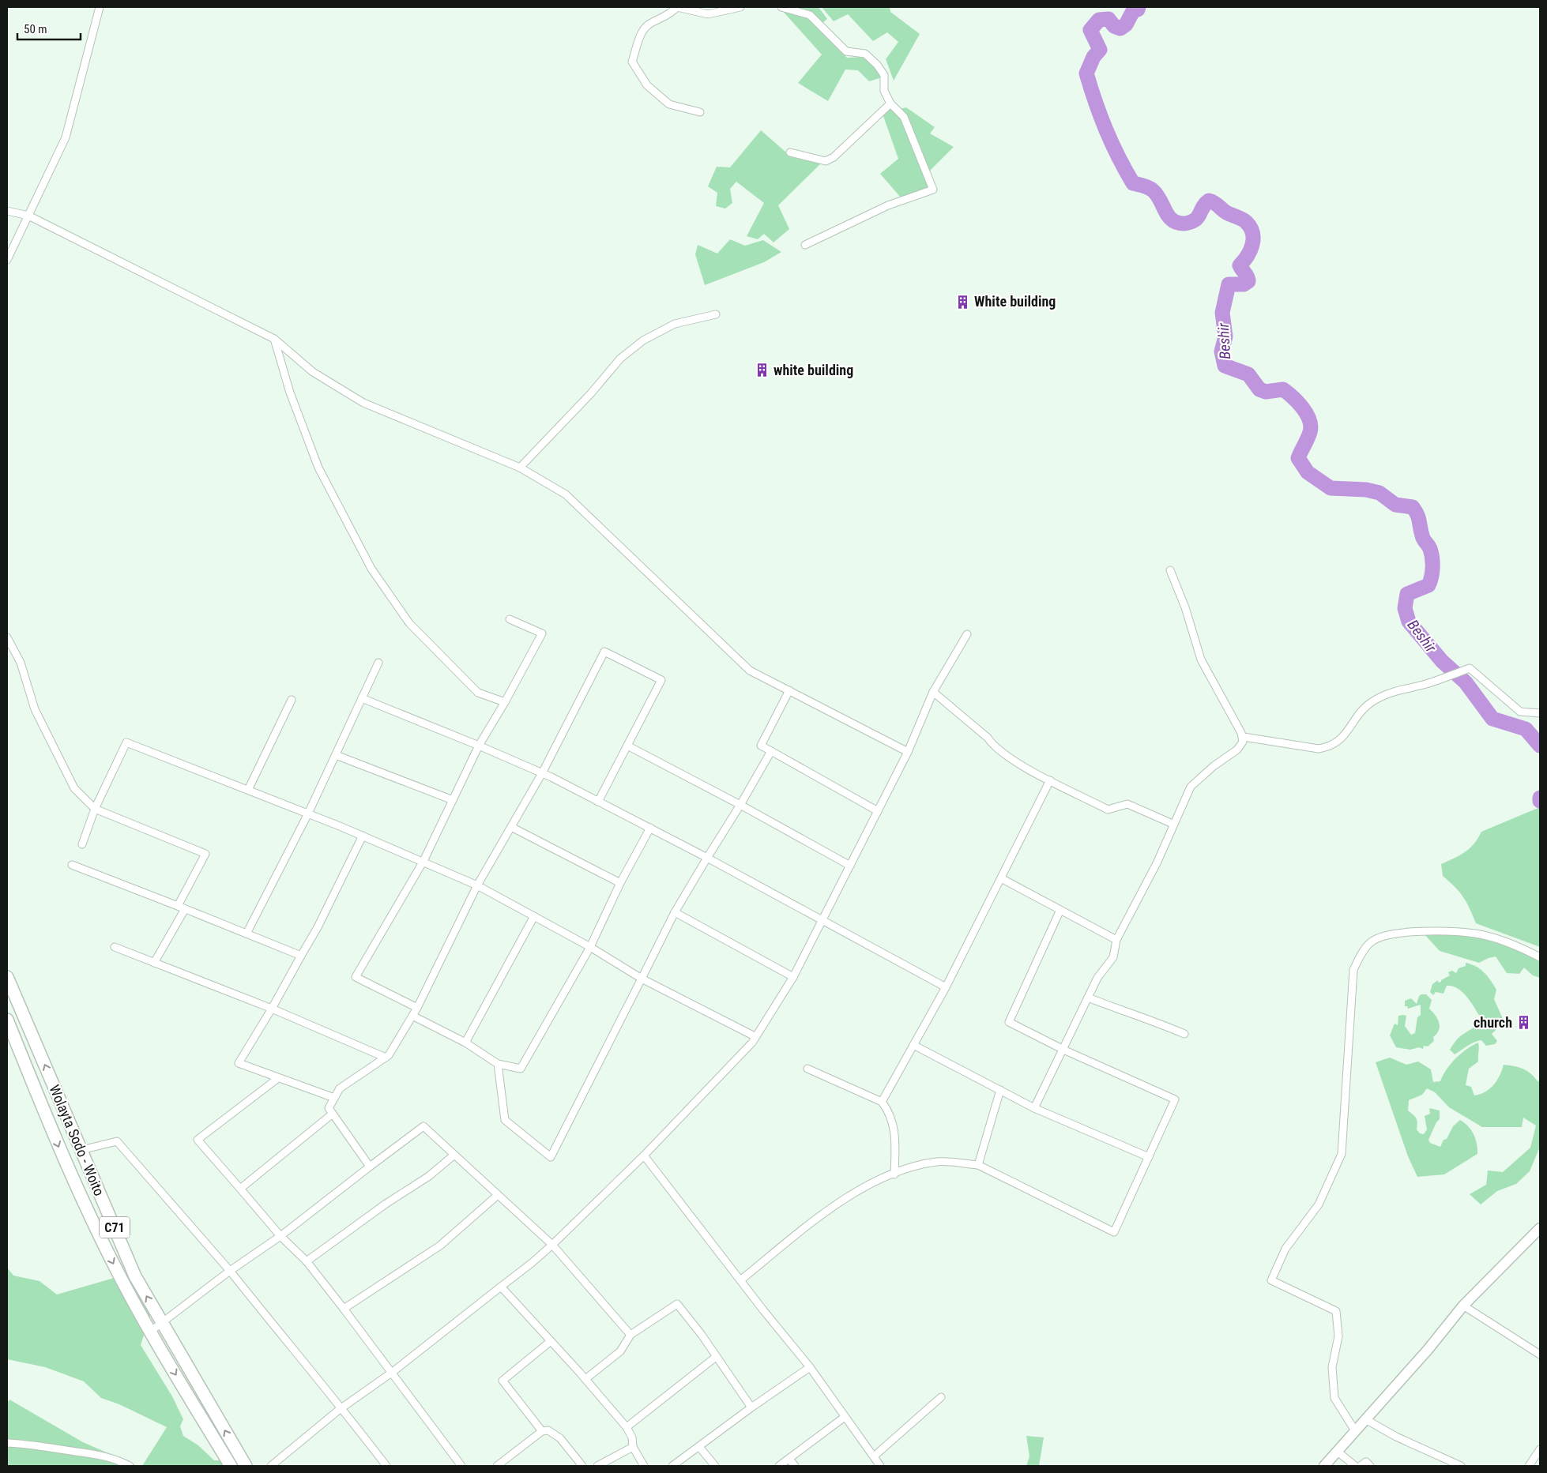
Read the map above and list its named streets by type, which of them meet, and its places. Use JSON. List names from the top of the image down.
{
  "streets": {
    "highway": ["Wolayta Sodo - Woito", "C71"]
  },
  "water": ["Beshir"],
  "places": {
    "building": ["White building", "white building", "church"]
  },
  "scale_bar": "50 m"
}
